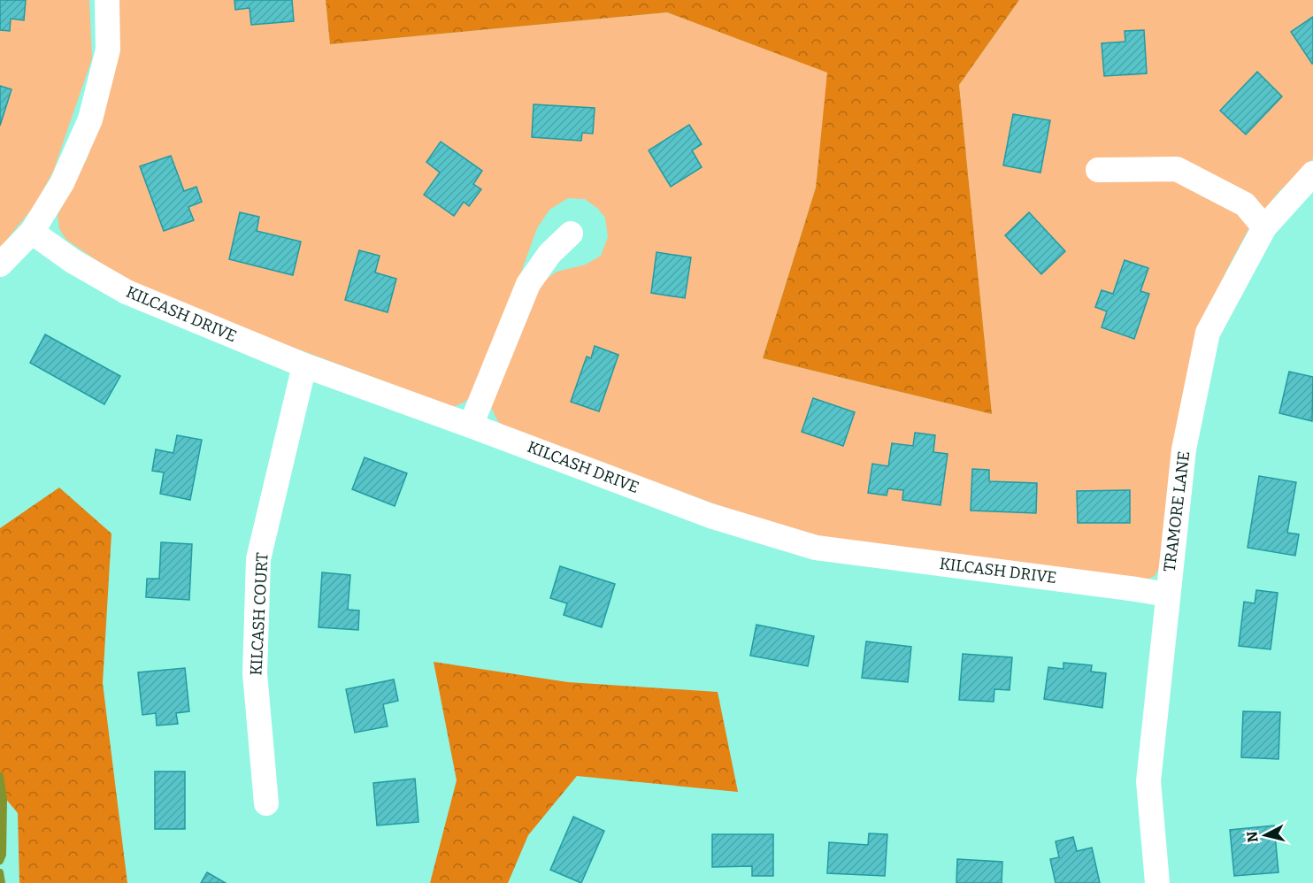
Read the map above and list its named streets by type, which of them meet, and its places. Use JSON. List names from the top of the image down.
{
  "streets": {
    "street": ["KILCASH DRIVE", "TRAMORE LANE", "KILCASH COURT"]
  },
  "crossings": [
    ["KILCASH DRIVE", "TRAMORE LANE"],
    ["KILCASH DRIVE", "KILCASH COURT"]
  ],
  "north": "left"
}
